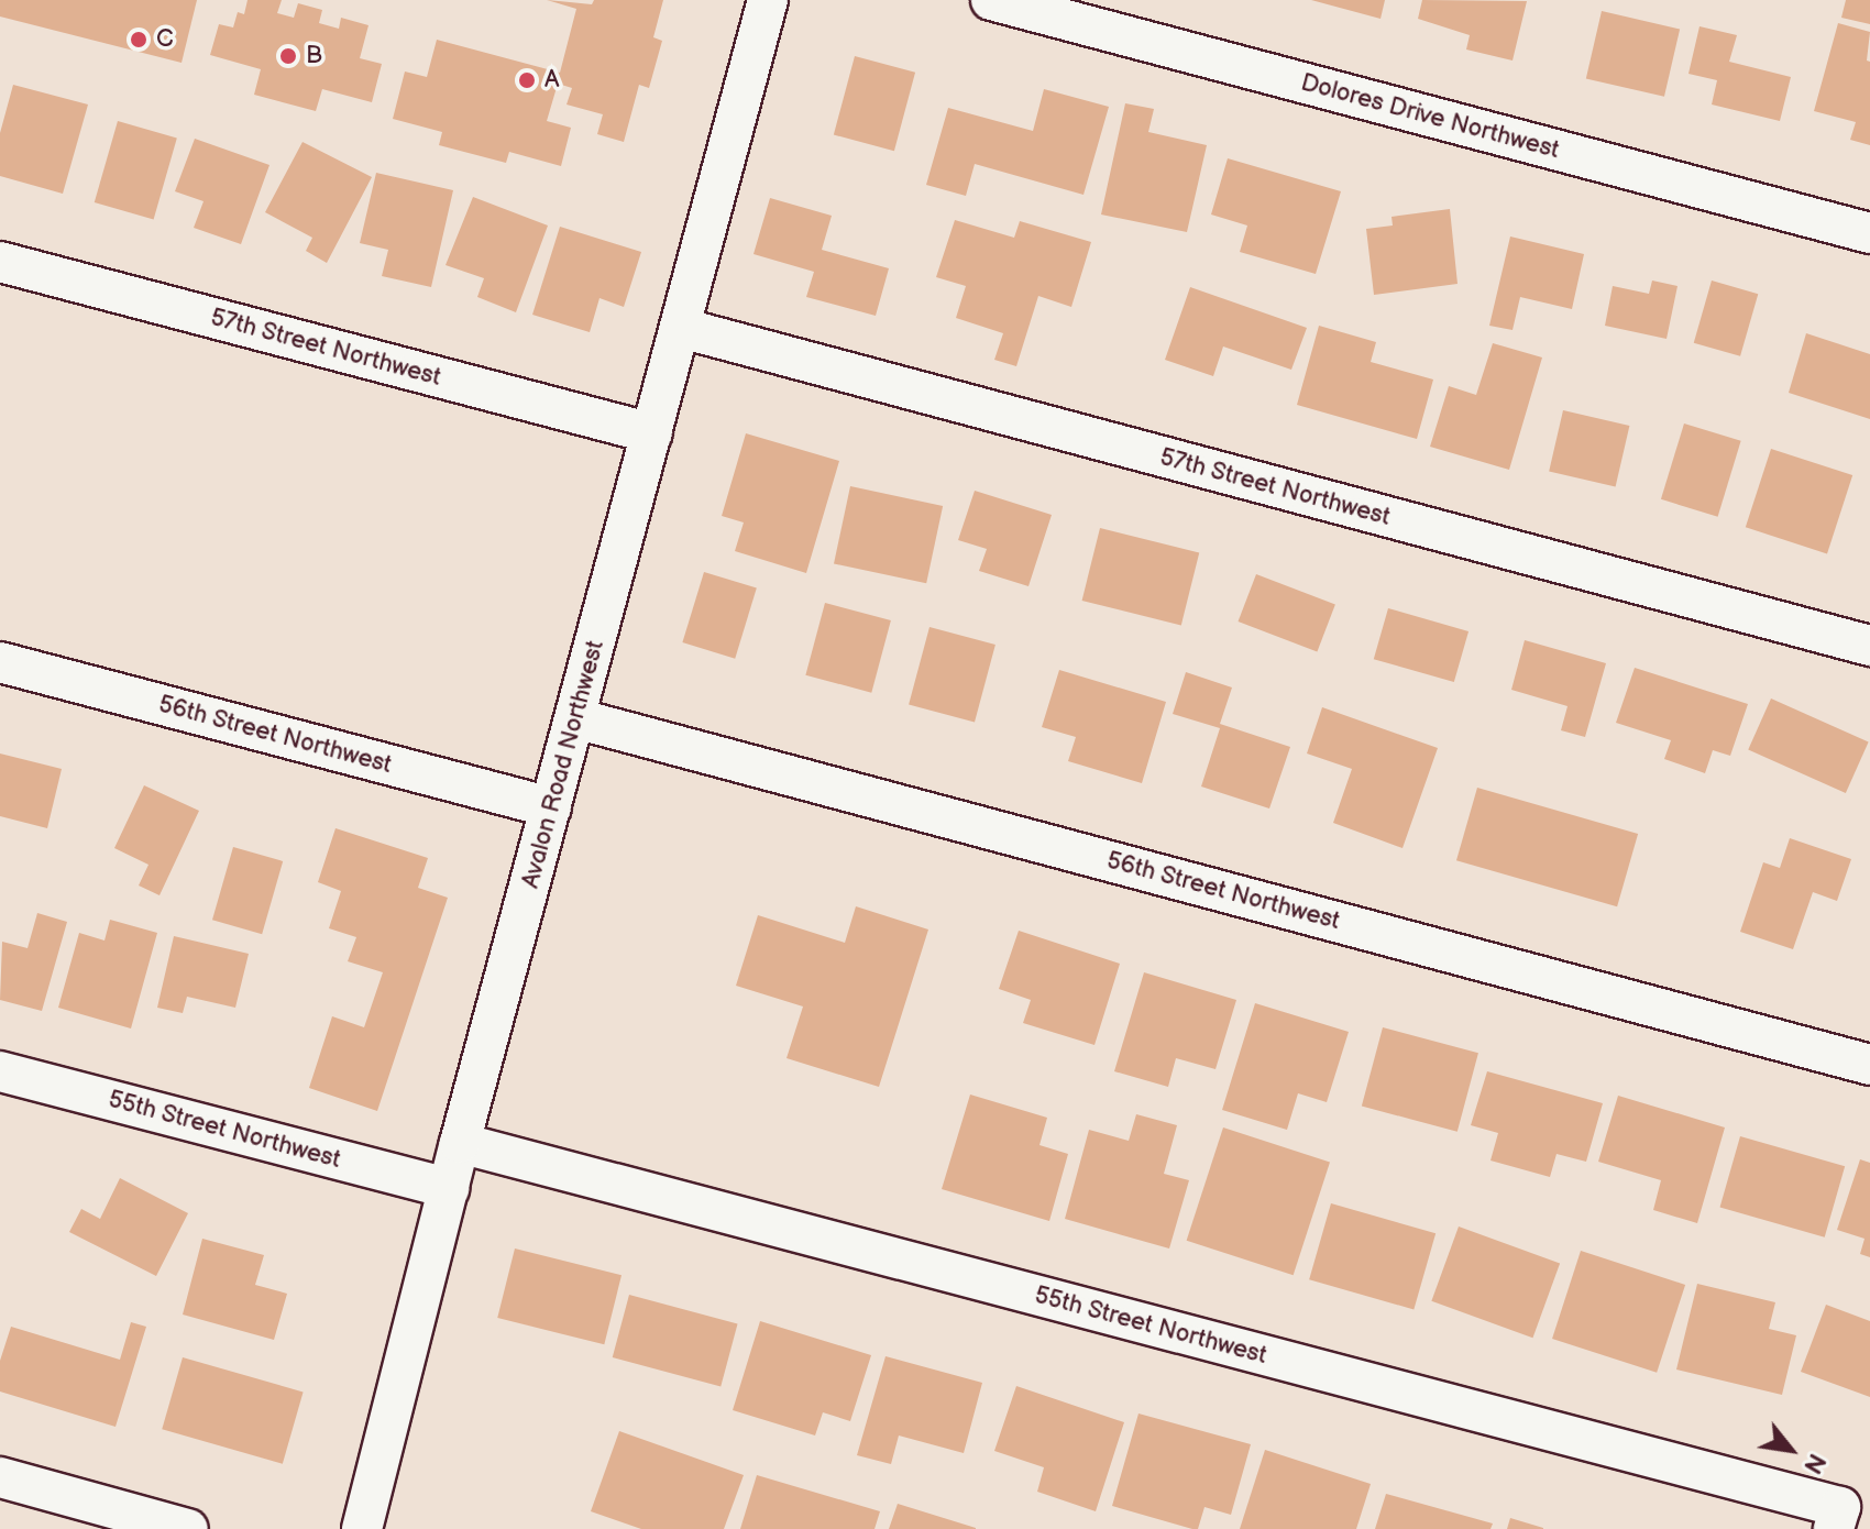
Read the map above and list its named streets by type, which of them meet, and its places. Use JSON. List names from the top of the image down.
{
  "streets": {
    "street": [
      "Dolores Drive Northwest",
      "57th Street Northwest",
      "56th Street Northwest",
      "Avalon Road Northwest",
      "55th Street Northwest"
    ]
  },
  "crossings": [
    ["57th Street Northwest", "Avalon Road Northwest"],
    ["56th Street Northwest", "Avalon Road Northwest"],
    ["Avalon Road Northwest", "55th Street Northwest"]
  ],
  "places": ["C", "B", "A"],
  "north": "bottom right"
}
